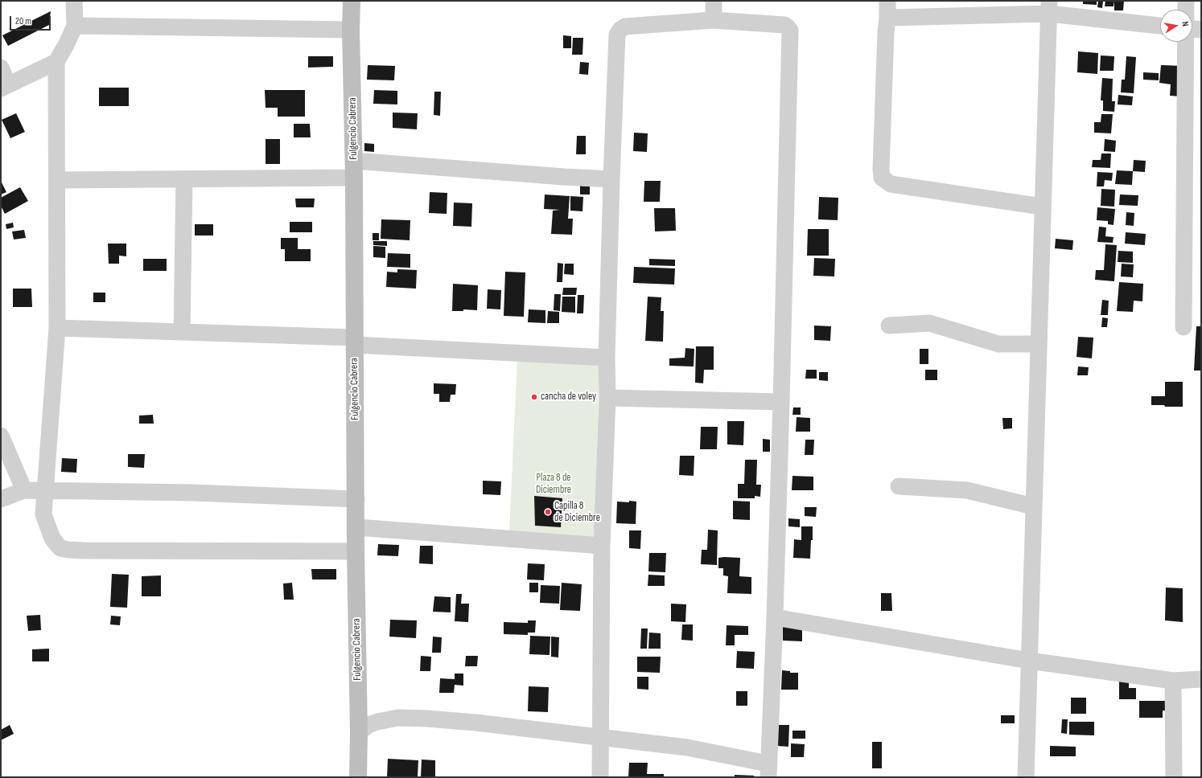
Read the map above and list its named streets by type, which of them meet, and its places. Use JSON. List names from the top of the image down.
{
  "streets": {
    "main road": ["Fulgencio Cabrera"]
  },
  "parks": ["Plaza 8 de Diciembre"],
  "places": ["cancha de voley", "Capilla 8 de Diciembre"],
  "scale_bar": "20 m",
  "north": "right"
}
